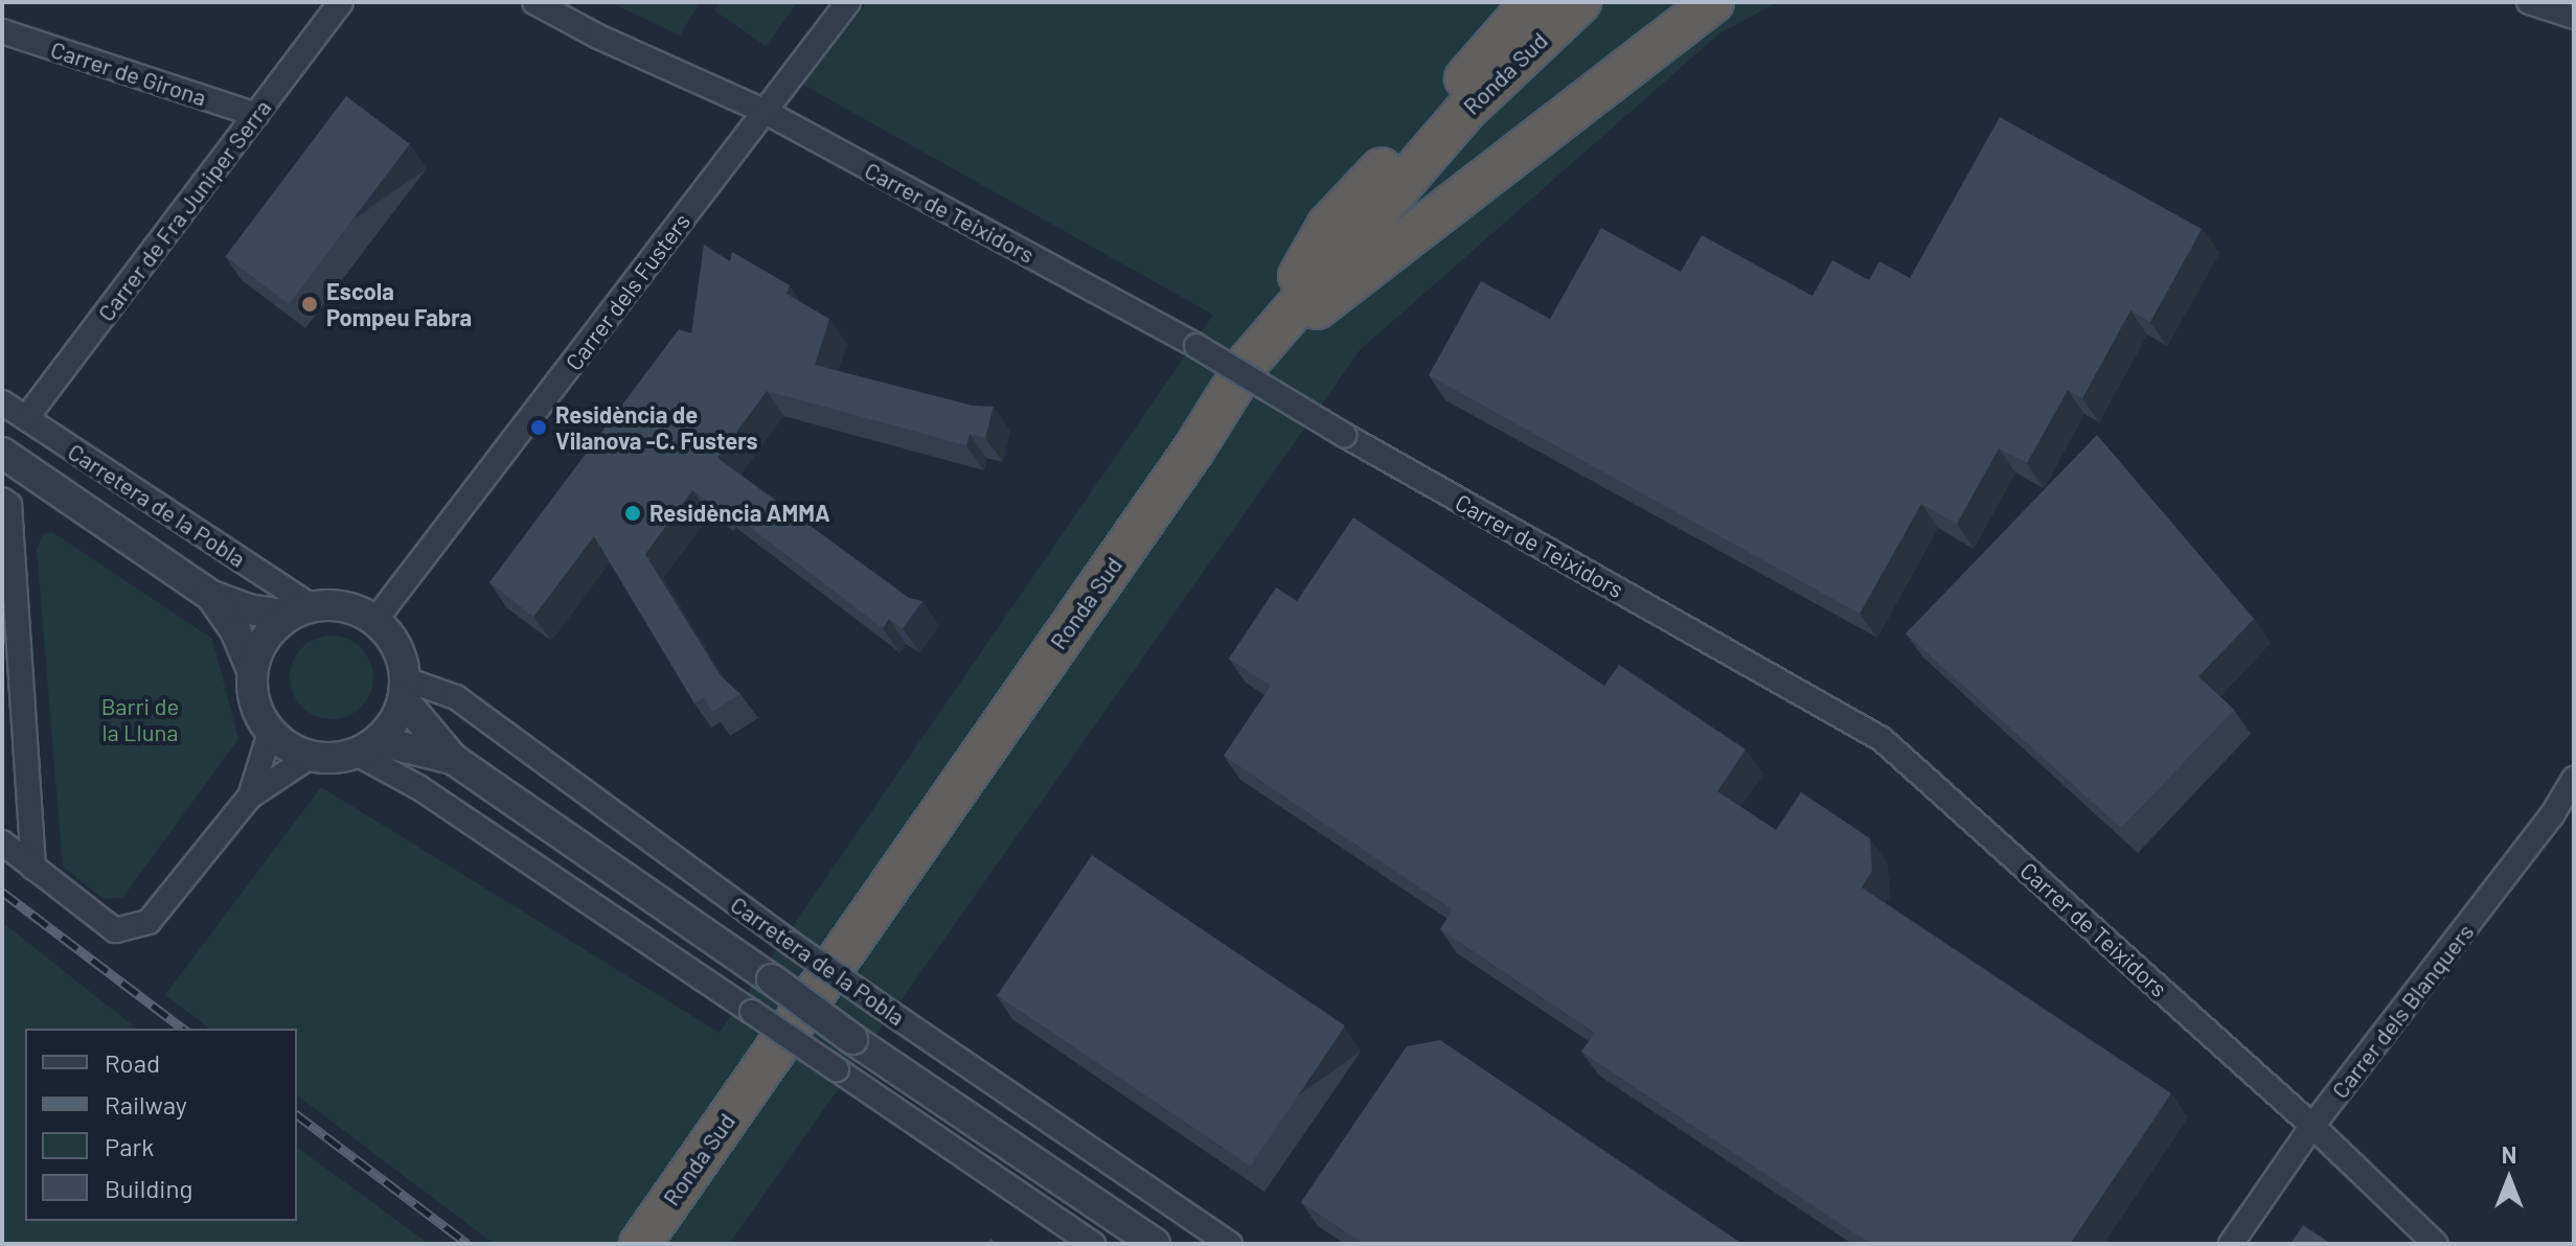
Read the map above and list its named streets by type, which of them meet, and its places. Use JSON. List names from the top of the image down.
{
  "streets": {
    "highway": ["Ronda Sud"],
    "street": [
      "Carrer de Girona",
      "Carrer de Fra Juniper Serra",
      "Carrer de Teixidors",
      "Carrer dels Fusters",
      "Carretera de la Pobla",
      "Carrer dels Blanquers"
    ]
  },
  "crossings": [
    ["Carrer de Girona", "Carrer de Fra Juniper Serra"],
    ["Carrer de Fra Juniper Serra", "Carretera de la Pobla"],
    ["Carrer de Teixidors", "Carrer dels Fusters"],
    ["Carrer de Teixidors", "Carrer dels Blanquers"],
    ["Carrer dels Fusters", "Carretera de la Pobla"]
  ],
  "parks": ["Barri de la Lluna"],
  "places": ["Escola Pompeu Fabra", "Residència de Vilanova -C. Fusters", "Residència AMMA"],
  "legend": [
    "Road",
    "Railway",
    "Park",
    "Building"
  ],
  "north": "top"
}
